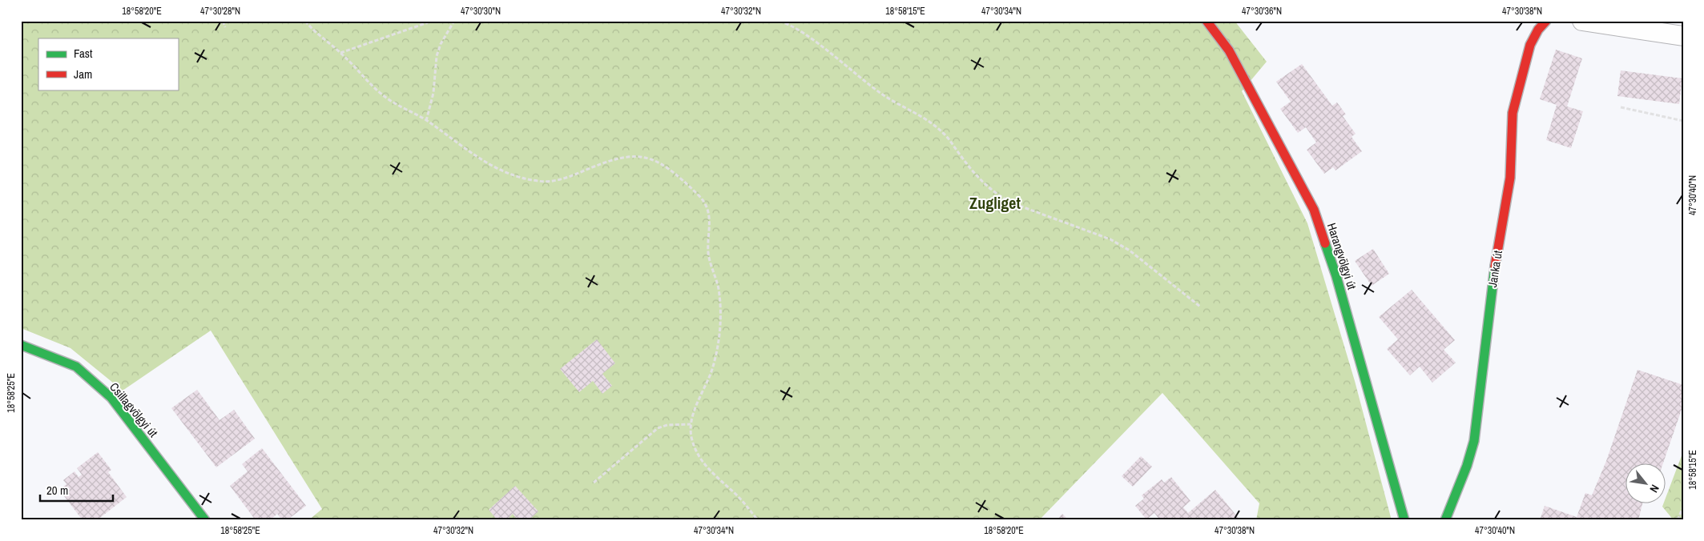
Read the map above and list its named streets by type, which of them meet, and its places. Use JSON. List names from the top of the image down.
{
  "streets": {
    "street": ["Harangvölgyi út", "Janka út", "Csillagvölgyi út"]
  },
  "districts": ["Zugliget"],
  "legend": ["Fast", "Jam"],
  "scale_bar": "20 m",
  "north": "bottom right",
  "coordinates": [
    "18°58'20\"E",
    "47°30'28\"N",
    "47°30'30\"N",
    "47°30'32\"N",
    "18°58'15\"E",
    "47°30'34\"N",
    "47°30'36\"N",
    "47°30'38\"N",
    "47°30'40\"N",
    "18°58'25\"E"
  ]
}
